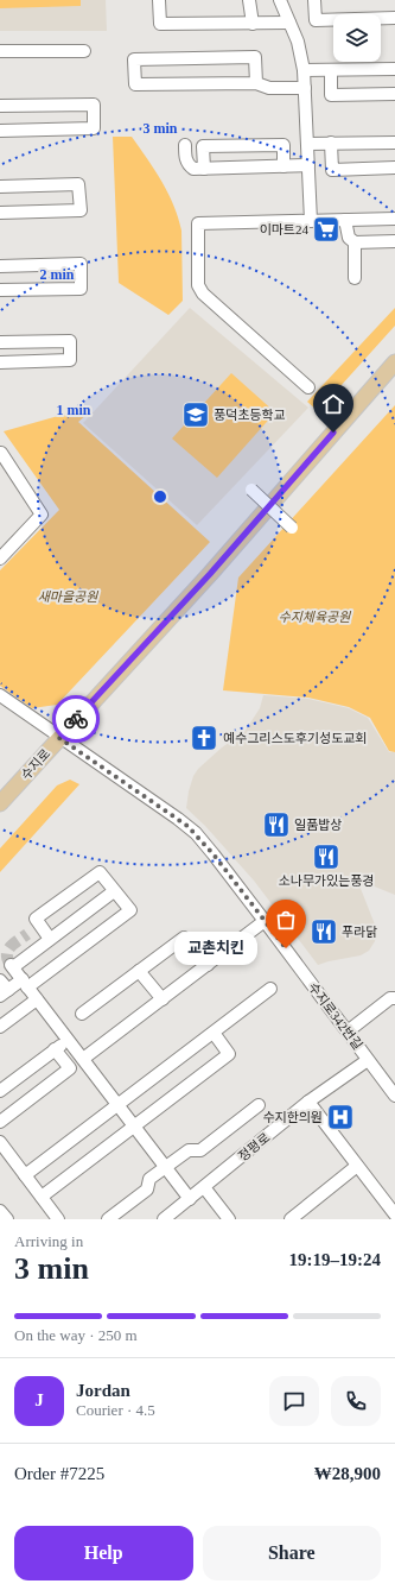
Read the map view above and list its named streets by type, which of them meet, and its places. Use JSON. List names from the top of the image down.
{
  "streets": {
    "main road": ["수지로"],
    "street": ["수지로342번길", "정평로"]
  },
  "crossings": [
    ["수지로", "수지로342번길"],
    ["수지로342번길", "정평로"]
  ],
  "parks": ["새마을공원", "수지체육공원"],
  "places": {
    "supermarket": ["이마트24"],
    "school or university": ["풍덕초등학교"],
    "church": ["예수그리스도후기성도교회"],
    "restaurant": ["일품밥상", "소나무가있는풍경", "푸라닭"],
    "other": ["교촌치킨"],
    "hospital": ["수지한의원"]
  },
  "page": {
    "bubble": "교촌치킨",
    "heading": ["3 min", "Arriving in", "19:19–19:24"],
    "panel": [
      "Jordan",
      "Courier · 4.5",
      "Order #7225",
      "₩28,900"
    ],
    "bar": "On the way · 250 m",
    "round": "J",
    "buttons": ["Help", "Share"]
  },
  "rings": ["3 min", "2 min", "1 min"]
}
